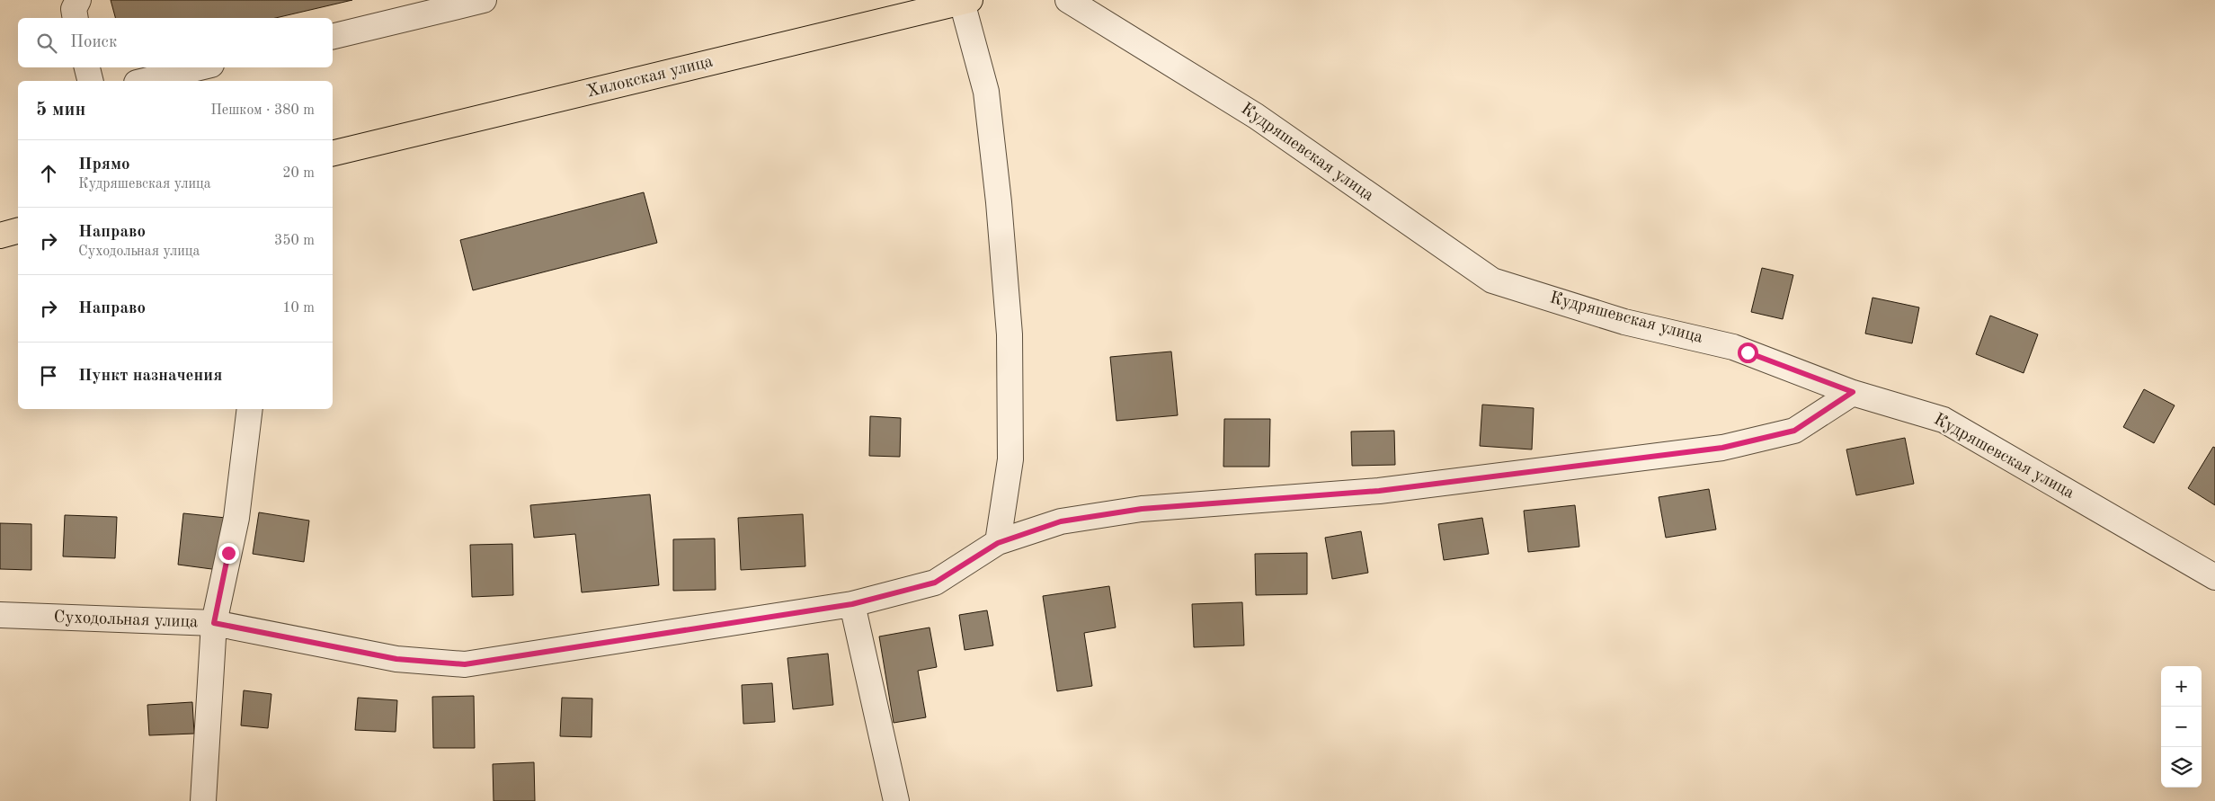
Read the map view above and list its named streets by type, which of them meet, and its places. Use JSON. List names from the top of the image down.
{
  "streets": {
    "main road": ["Хилокская улица"],
    "street": ["Кудряшевская улица", "Суходольная улица"]
  },
  "crossings": [
    ["Кудряшевская улица", "Суходольная улица"]
  ],
  "page": {
    "search": "Поиск",
    "heading": ["5 мин", "Пешком · 380 m"],
    "list": [
      ["Прямо", "Кудряшевская улица", "20 m"],
      ["Направо", "Суходольная улица", "350 m"],
      ["Направо", "10 m"],
      "Пункт назначения"
    ],
    "map_buttons": ["+", "−"]
  }
}
